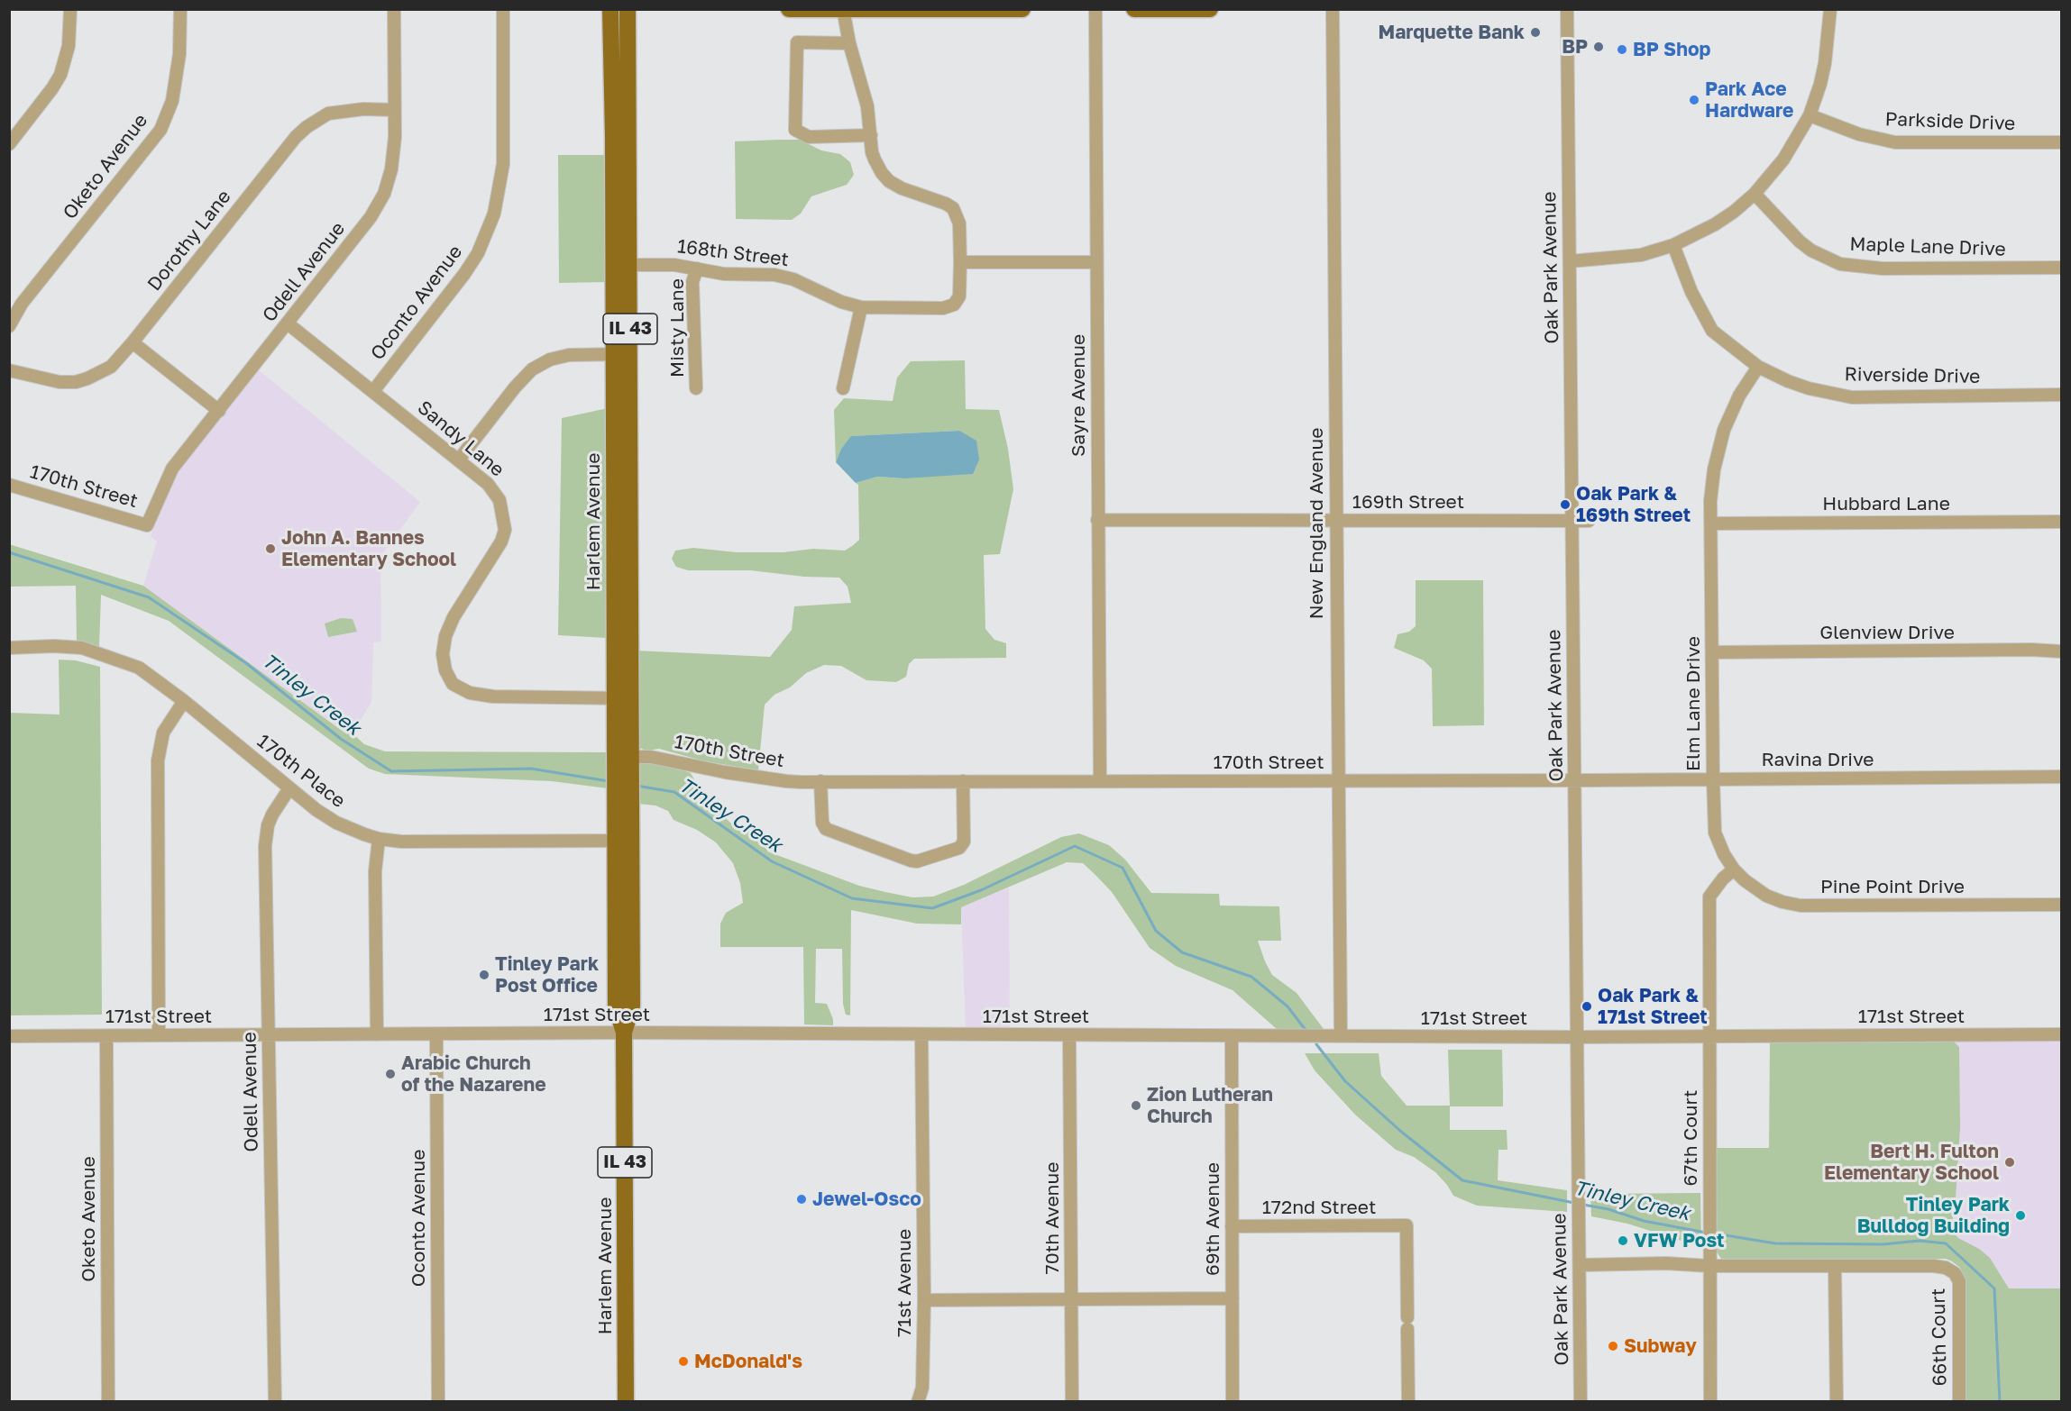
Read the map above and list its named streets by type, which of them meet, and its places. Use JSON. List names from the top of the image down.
{
  "streets": {
    "main road": ["IL 43", "Harlem Avenue"],
    "street": [
      "Parkside Drive",
      "Oketo Avenue",
      "Dorothy Lane",
      "Maple Lane Drive",
      "168th Street",
      "Oak Park Avenue",
      "Odell Avenue",
      "Oconto Avenue",
      "Misty Lane",
      "Riverside Drive",
      "Sayre Avenue",
      "Sandy Lane",
      "170th Street",
      "169th Street",
      "Hubbard Lane",
      "New England Avenue",
      "Glenview Drive",
      "Elm Lane Drive",
      "Ravina Drive",
      "170th Place",
      "Pine Point Drive",
      "171st Street",
      "67th Court",
      "172nd Street",
      "70th Avenue",
      "69th Avenue",
      "71st Avenue",
      "66th Court"
    ]
  },
  "crossings": [
    ["Oketo Avenue", "171st Street"],
    ["Dorothy Lane", "Odell Avenue"],
    ["168th Street", "Misty Lane"],
    ["168th Street", "Harlem Avenue"],
    ["Oak Park Avenue", "170th Street"],
    ["Oak Park Avenue", "169th Street"],
    ["Oak Park Avenue", "Ravina Drive"],
    ["Oak Park Avenue", "171st Street"],
    ["Odell Avenue", "Sandy Lane"],
    ["Odell Avenue", "170th Street"],
    ["Odell Avenue", "170th Place"],
    ["Odell Avenue", "171st Street"],
    ["Oconto Avenue", "Sandy Lane"],
    ["Oconto Avenue", "171st Street"],
    ["Riverside Drive", "Elm Lane Drive"],
    ["Sayre Avenue", "170th Street"],
    ["Sayre Avenue", "169th Street"],
    ["Sandy Lane", "Harlem Avenue"],
    ["170th Street", "Harlem Avenue"],
    ["170th Street", "New England Avenue"],
    ["170th Street", "Ravina Drive"],
    ["169th Street", "New England Avenue"],
    ["Hubbard Lane", "Elm Lane Drive"],
    ["Harlem Avenue", "170th Place"],
    ["Harlem Avenue", "171st Street"],
    ["New England Avenue", "171st Street"],
    ["Glenview Drive", "Elm Lane Drive"],
    ["Elm Lane Drive", "Ravina Drive"],
    ["Elm Lane Drive", "Pine Point Drive"],
    ["171st Street", "67th Court"],
    ["171st Street", "70th Avenue"],
    ["171st Street", "69th Avenue"],
    ["171st Street", "71st Avenue"],
    ["172nd Street", "69th Avenue"]
  ],
  "water": ["Tinley Creek"],
  "places": [
    "Marquette Bank",
    "BP",
    "BP Shop",
    "Park Ace Hardware",
    "Oak Park & 169th Street",
    "John A. Bannes Elementary School",
    "Tinley Park Post Office",
    "Oak Park & 171st Street",
    "Arabic Church of the Nazarene",
    "Zion Lutheran Church",
    "Bert H. Fulton Elementary School",
    "Jewel-Osco",
    "Tinley Park Bulldog Building",
    "VFW Post",
    "Subway",
    "McDonald's"
  ]
}
